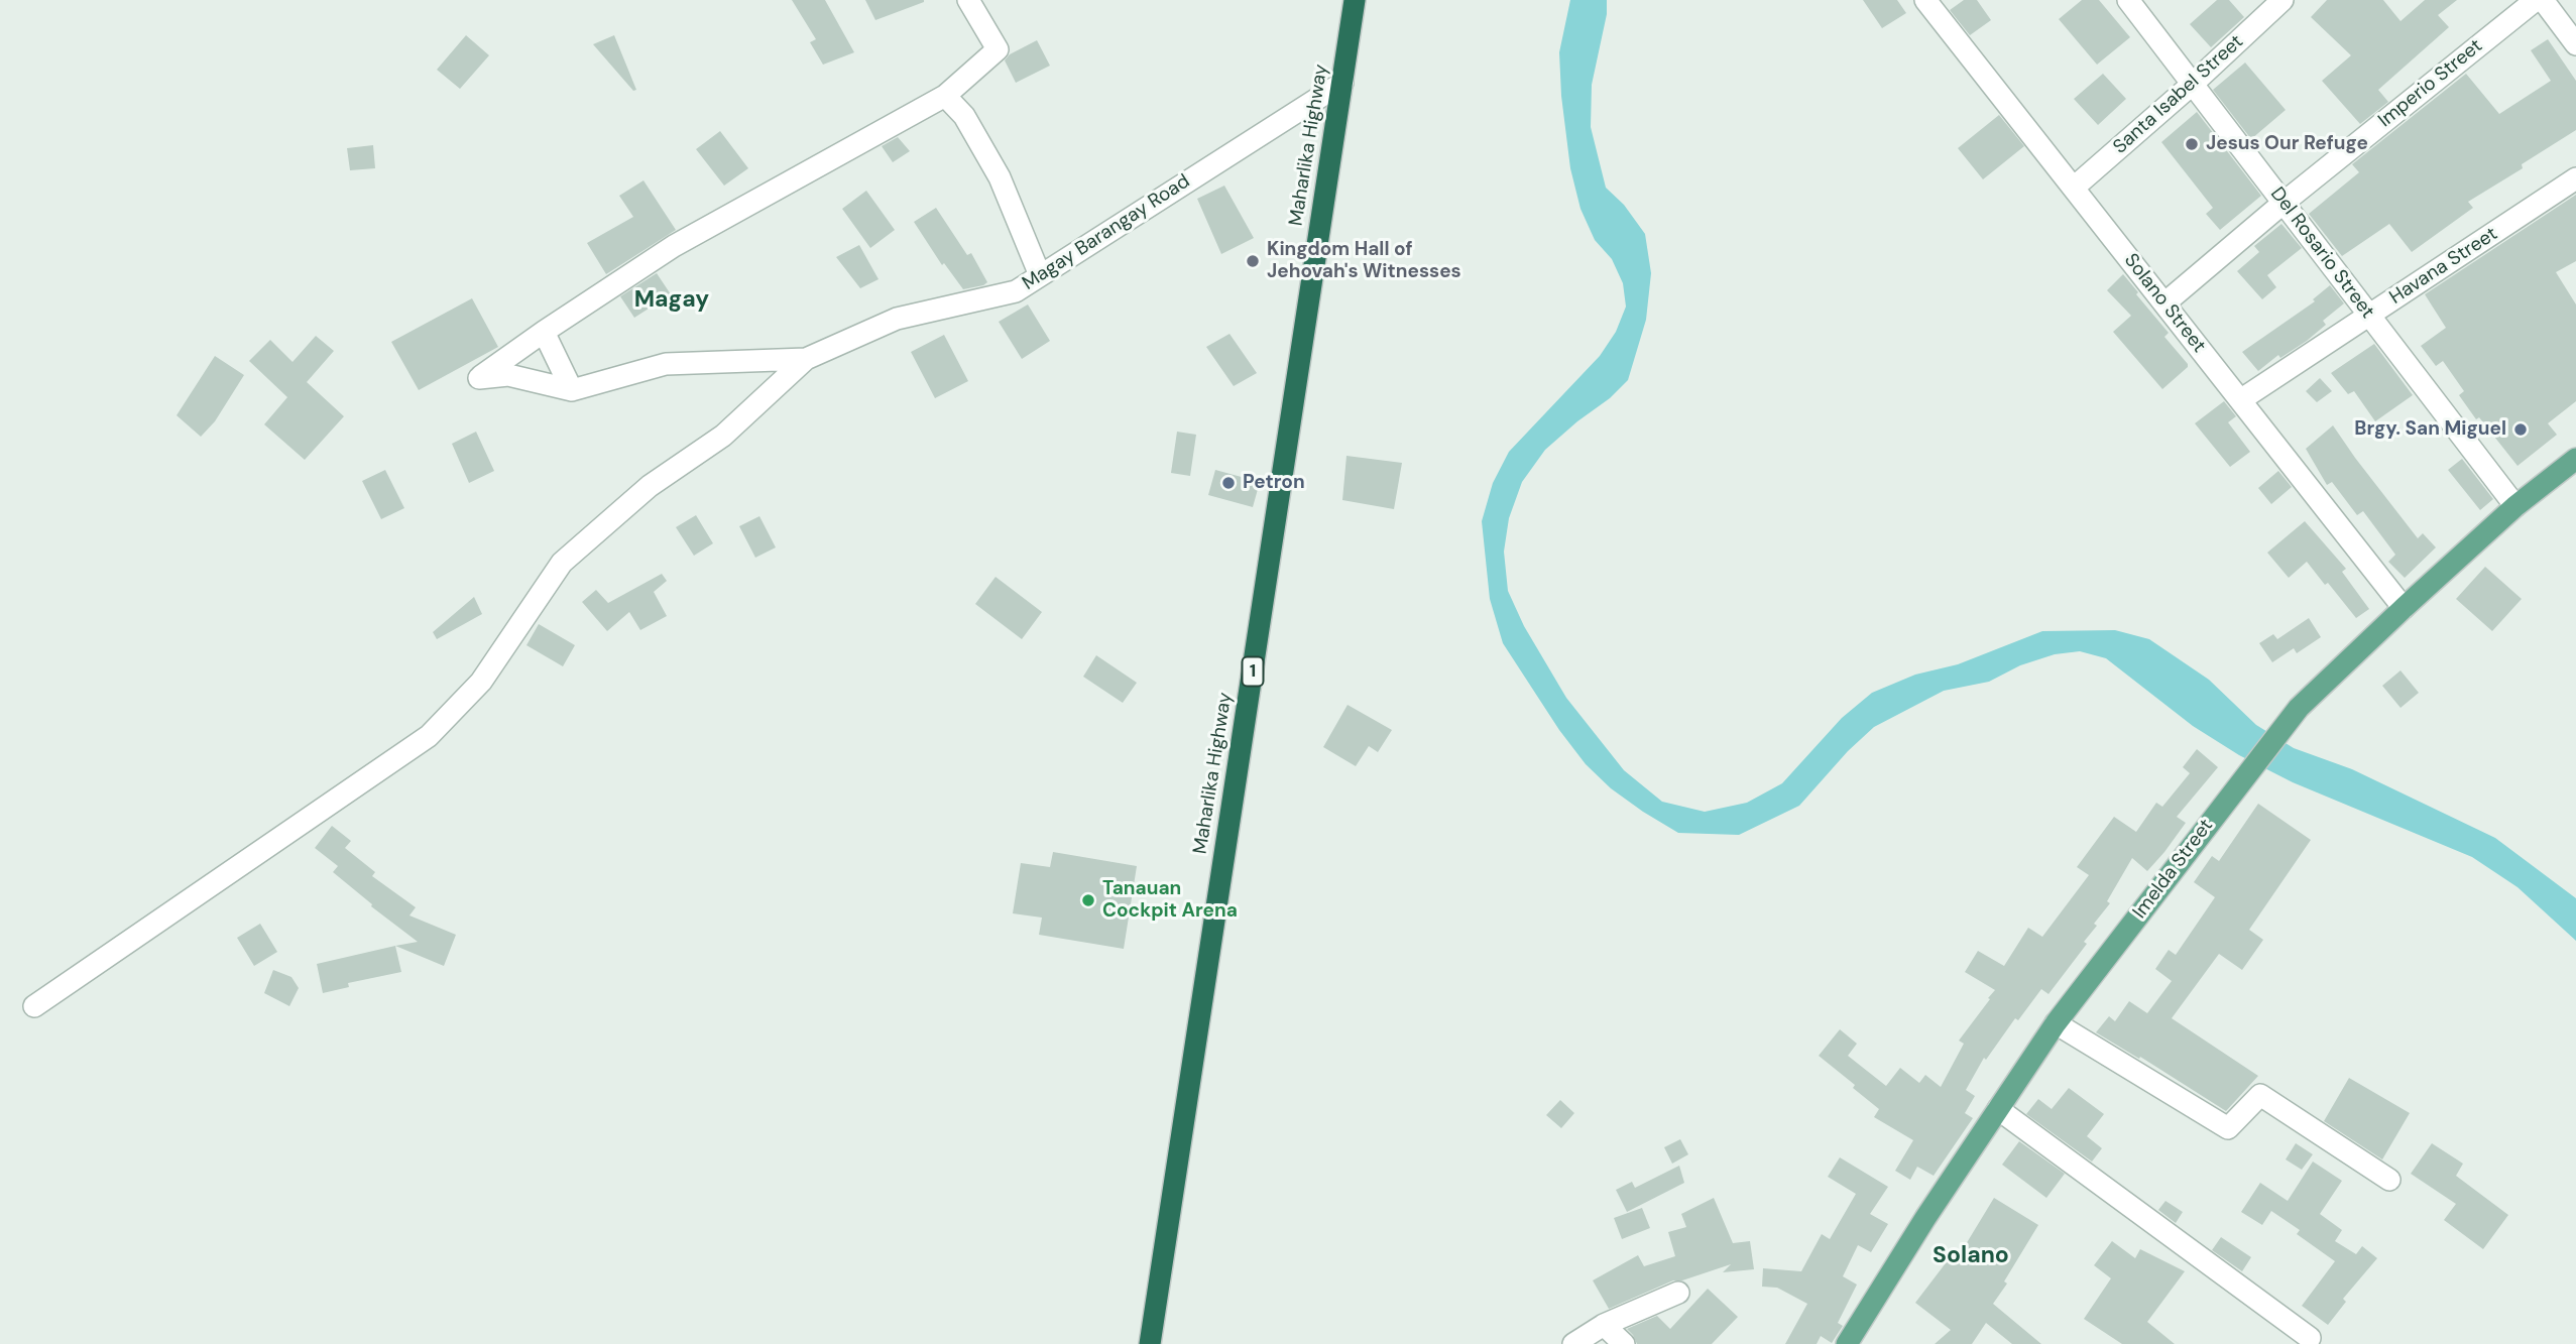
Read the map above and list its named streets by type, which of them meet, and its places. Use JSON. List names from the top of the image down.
{
  "streets": {
    "highway": ["Maharlika Highway", "1"],
    "main road": ["Imelda Street"],
    "street": [
      "Imperio Street",
      "Santa Isabel Street",
      "Magay Barangay Road",
      "Del Rosario Street",
      "Havana Street",
      "Solano Street"
    ]
  },
  "crossings": [
    ["Imperio Street", "Del Rosario Street"],
    ["Imperio Street", "Solano Street"],
    ["Santa Isabel Street", "Del Rosario Street"],
    ["Santa Isabel Street", "Solano Street"],
    ["Maharlika Highway", "Magay Barangay Road"],
    ["Del Rosario Street", "Havana Street"],
    ["Del Rosario Street", "Imelda Street"],
    ["Havana Street", "Solano Street"],
    ["Solano Street", "Imelda Street"]
  ],
  "districts": ["Magay", "Solano"],
  "places": [
    "Jesus Our Refuge",
    "Kingdom Hall of Jehovah's Witnesses",
    "Brgy. San Miguel",
    "Petron",
    "Tanauan Cockpit Arena"
  ]
}
